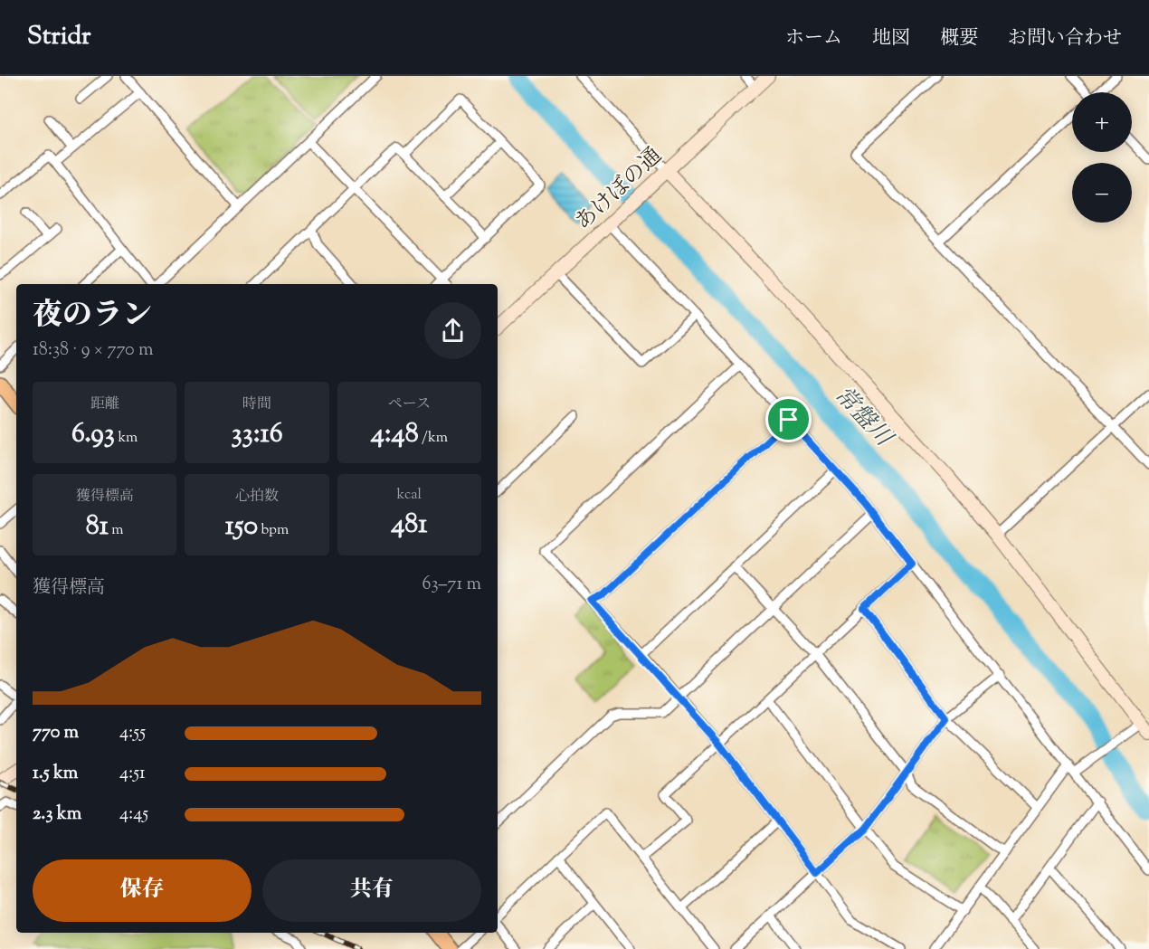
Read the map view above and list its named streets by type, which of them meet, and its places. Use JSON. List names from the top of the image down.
{
  "streets": {
    "street": ["あけぼの通"]
  },
  "water": ["常盤川"],
  "page": {
    "header": "Stridr",
    "nav": [
      "ホーム",
      "地図",
      "概要",
      "お問い合わせ"
    ],
    "map_buttons": ["+", "−"],
    "heading": ["夜のラン", "18:38 · 9 × 770 m"],
    "stats": [
      ["距離", "6.93 km"],
      ["時間", "33:16"],
      ["ペース", "4:48 /km"],
      ["獲得標高", "81 m"],
      ["心拍数", "150 bpm"],
      ["kcal", "481"]
    ],
    "chart": ["獲得標高", "63–71 m"],
    "list": [
      {
        "name": "770 m",
        "note": "4:55"
      },
      {
        "name": "1.5 km",
        "note": "4:51"
      },
      {
        "name": "2.3 km",
        "note": "4:45"
      }
    ],
    "buttons": ["保存", "共有"]
  }
}
